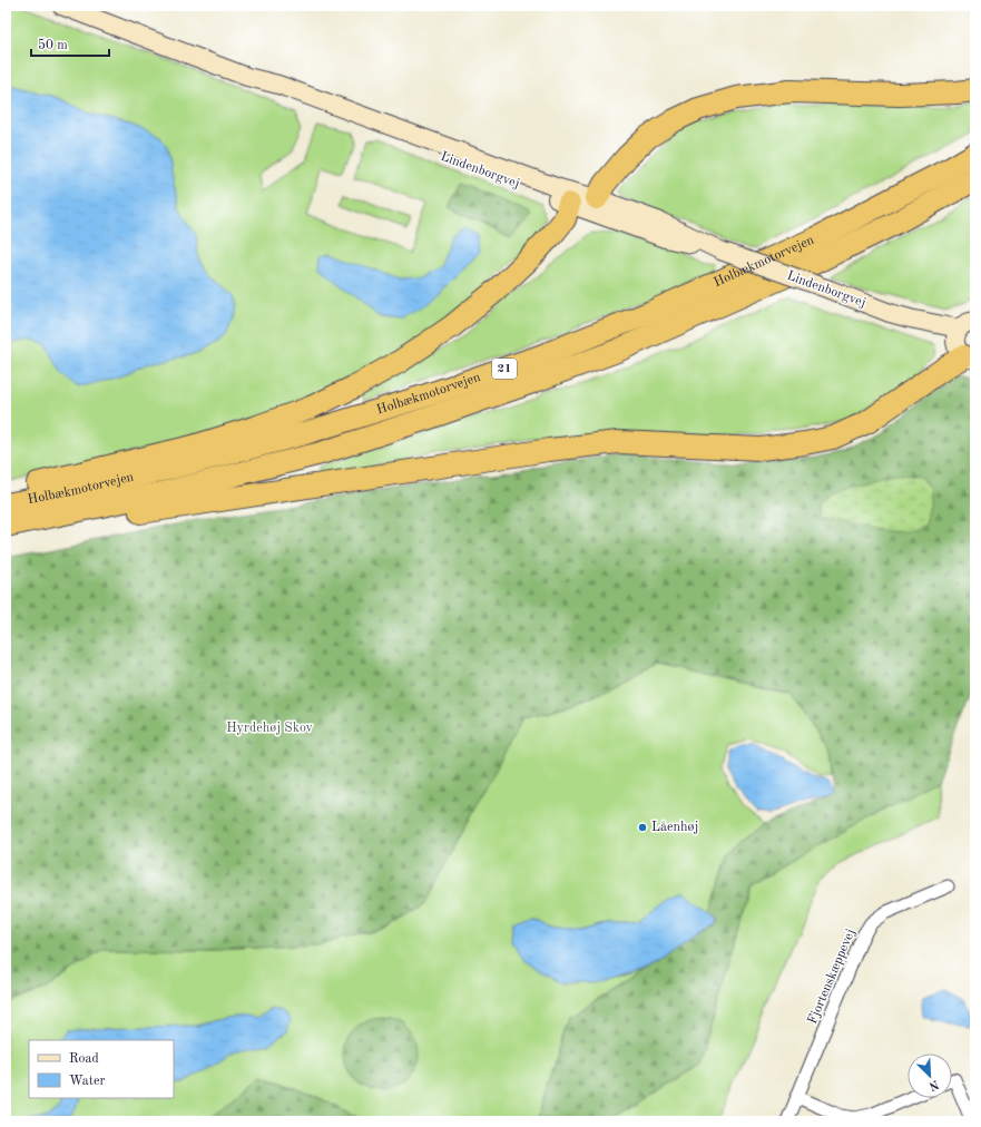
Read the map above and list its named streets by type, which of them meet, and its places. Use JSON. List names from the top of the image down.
{
  "streets": {
    "highway": ["Holbækmotorvejen", "21"],
    "main road": ["Lindenborgvej"],
    "street": ["Fjortenskæppevej"]
  },
  "parks": ["Hyrdehøj Skov"],
  "places": ["Låenhøj"],
  "legend": ["Road", "Water"],
  "scale_bar": "50 m",
  "north": "bottom right"
}
